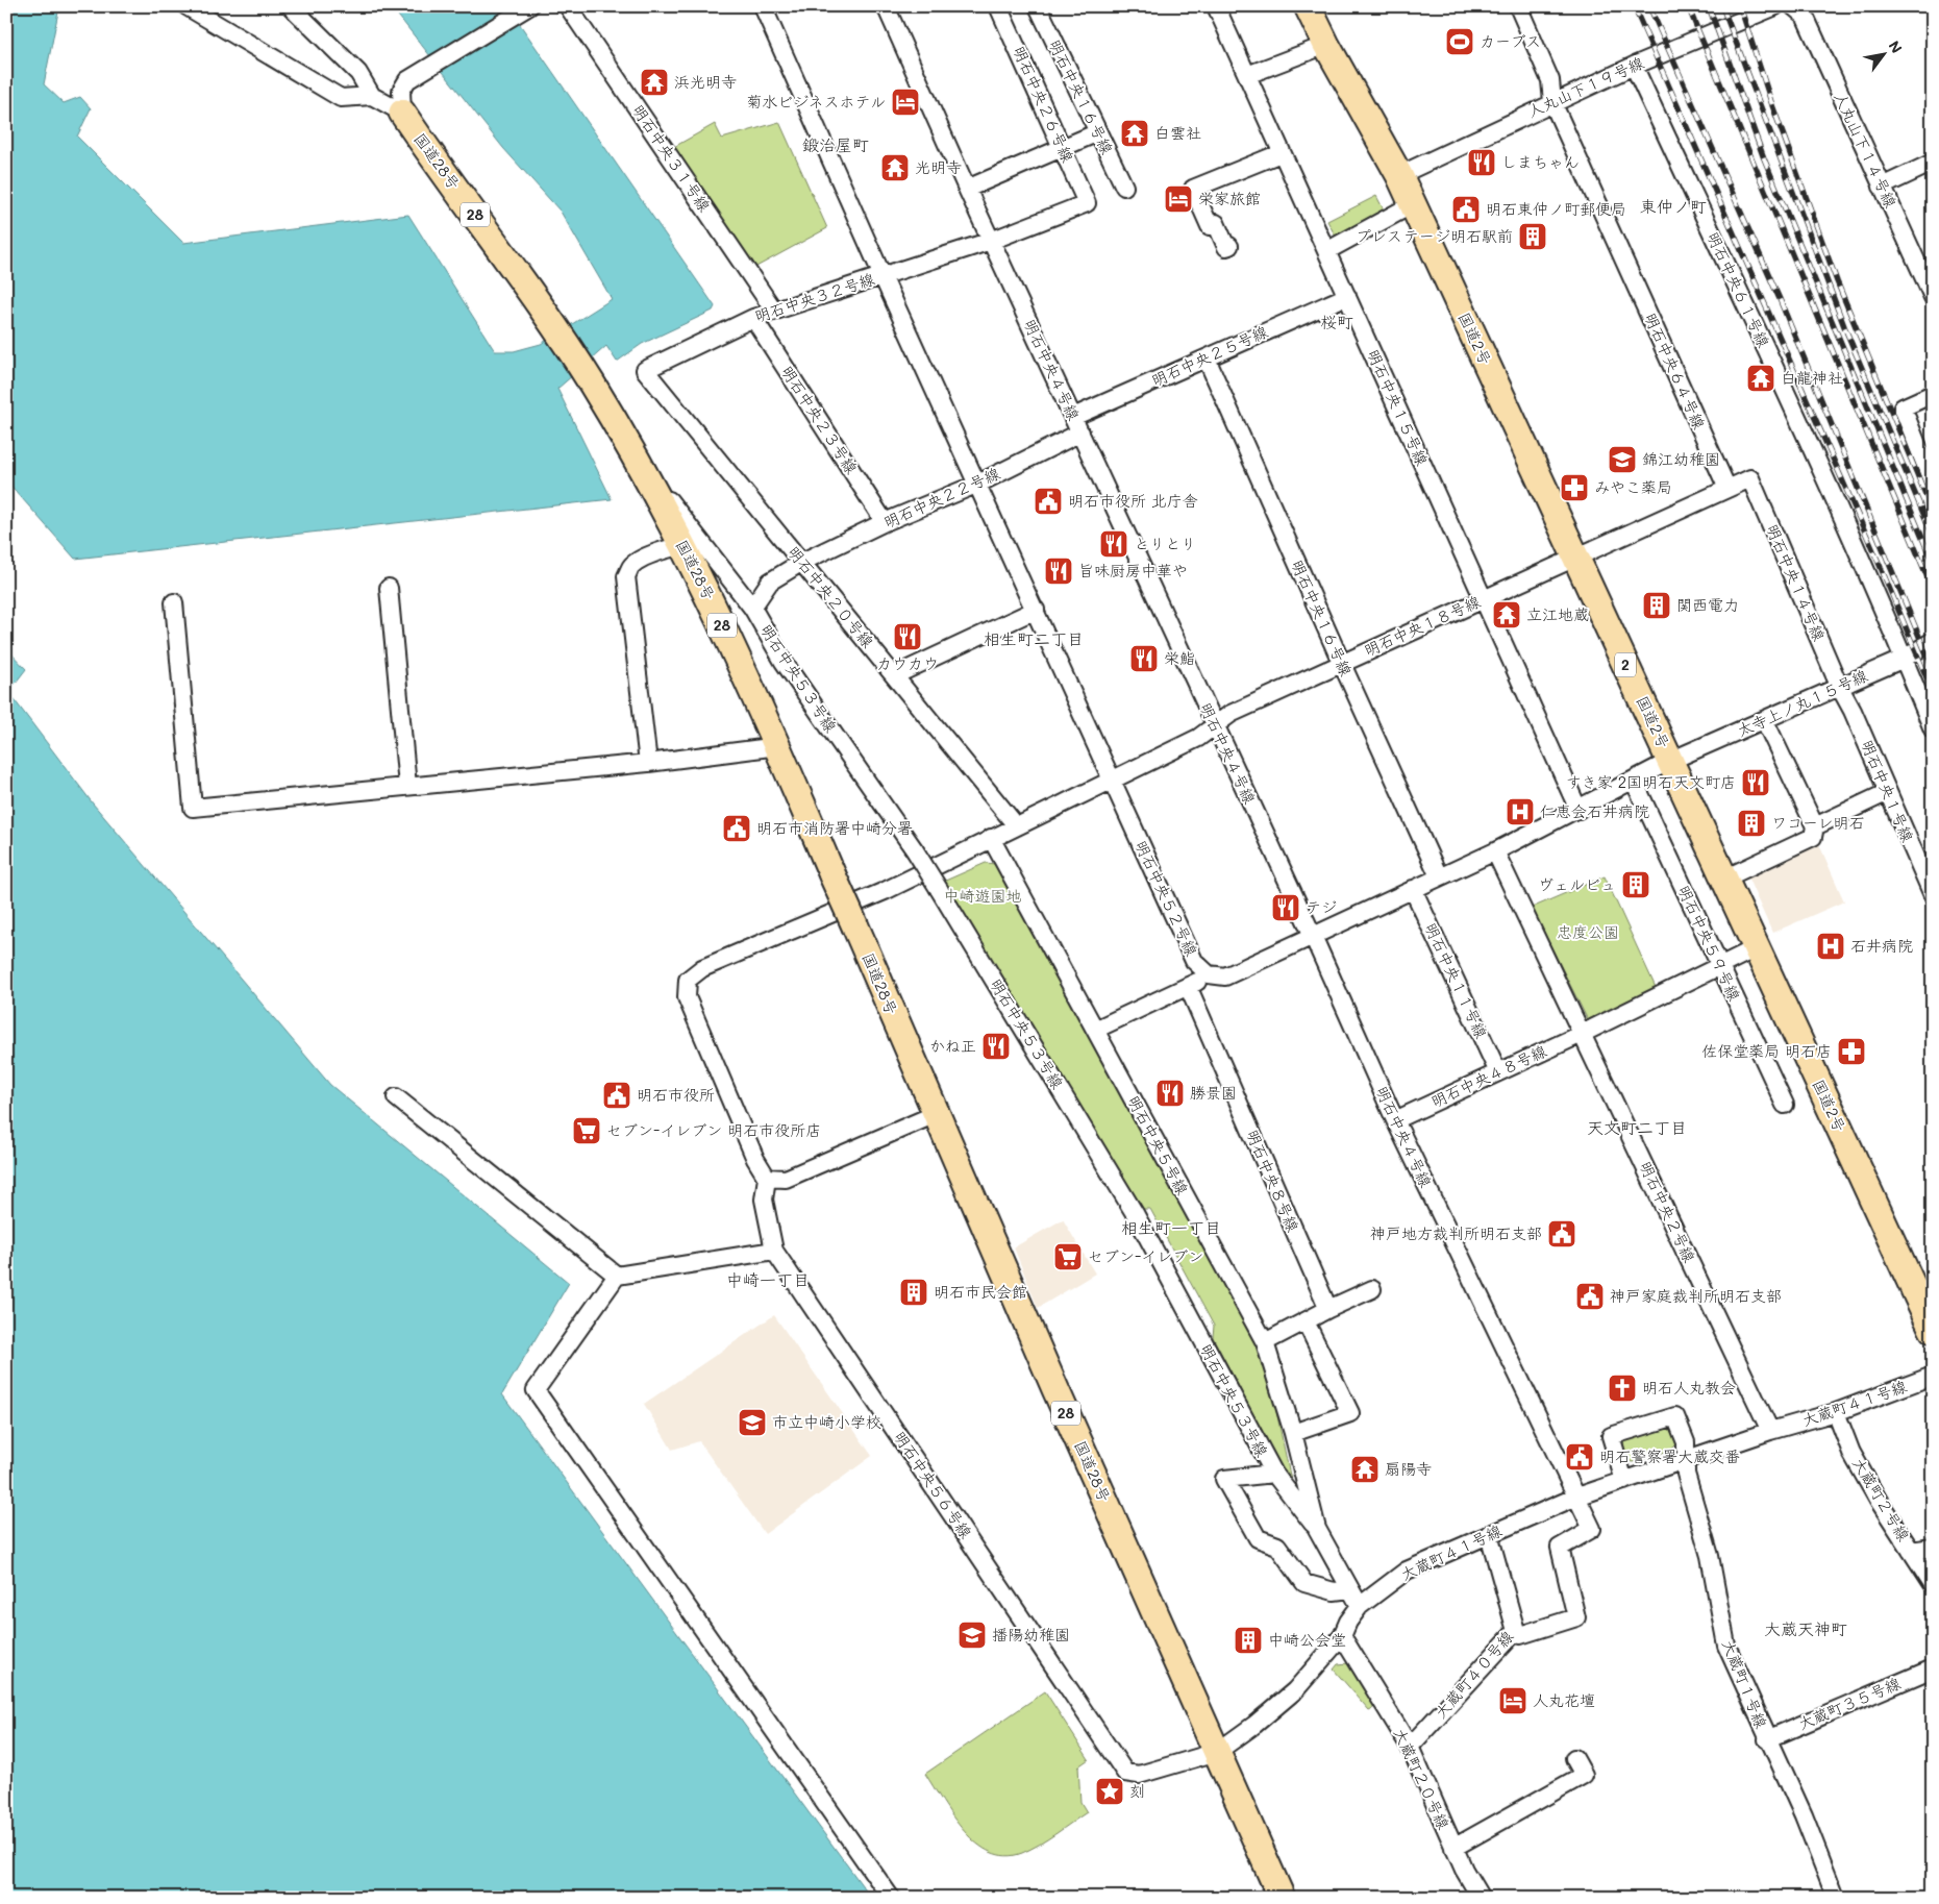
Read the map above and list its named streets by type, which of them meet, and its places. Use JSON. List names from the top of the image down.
{
  "streets": {
    "highway": [
      "国道28号",
      "28",
      "国道2号",
      "2"
    ],
    "street": [
      "人丸山下１９号線",
      "明石中央１６号線",
      "明石中央２６号線",
      "人丸山下１４号線",
      "明石中央３１号線",
      "明石中央６１号線",
      "明石中央３２号線",
      "明石中央２５号線",
      "明石中央４号線",
      "明石中央６４号線",
      "明石中央１５号線",
      "明石中央２３号線",
      "明石中央２２号線",
      "明石中央１４号線",
      "明石中央２０号線",
      "明石中央１８号線",
      "明石中央５３号線",
      "太寺上ノ丸１５号線",
      "明石中央１号線",
      "明石中央５２号線",
      "明石中央５９号線",
      "明石中央１１号線",
      "明石中央４８号線",
      "明石中央５号線",
      "明石中央８号線",
      "明石中央２号線",
      "大蔵町４１号線",
      "明石中央５６号線",
      "大蔵町２号線",
      "大蔵町４０号線",
      "大蔵町１号線",
      "大蔵町３５号線",
      "大蔵町２０号線"
    ]
  },
  "crossings": [
    ["人丸山下１９号線", "明石中央６１号線"],
    ["人丸山下１９号線", "国道2号"],
    ["人丸山下１９号線", "明石中央６４号線"],
    ["明石中央１６号線", "明石中央２５号線"],
    ["明石中央１６号線", "明石中央１８号線"],
    ["明石中央２６号線", "明石中央３２号線"],
    ["明石中央３１号線", "明石中央３２号線"],
    ["国道28号", "大蔵町４１号線"],
    ["国道28号", "明石中央５６号線"],
    ["明石中央６１号線", "太寺上ノ丸１５号線"],
    ["明石中央３２号線", "明石中央４号線"],
    ["明石中央３２号線", "明石中央２３号線"],
    ["明石中央３２号線", "明石中央２０号線"],
    ["明石中央３２号線", "明石中央５２号線"],
    ["国道2号", "明石中央１８号線"],
    ["国道2号", "太寺上ノ丸１５号線"],
    ["国道2号", "明石中央４８号線"],
    ["明石中央２５号線", "明石中央４号線"],
    ["明石中央２５号線", "明石中央１５号線"],
    ["明石中央４号線", "明石中央２２号線"],
    ["明石中央４号線", "明石中央１８号線"],
    ["明石中央４号線", "明石中央４８号線"],
    ["明石中央４号線", "大蔵町４１号線"],
    ["明石中央４号線", "大蔵町４０号線"],
    ["明石中央６４号線", "明石中央１４号線"],
    ["明石中央１５号線", "明石中央１８号線"],
    ["明石中央２３号線", "明石中央２２号線"],
    ["明石中央２２号線", "明石中央２０号線"],
    ["明石中央２２号線", "明石中央５３号線"],
    ["明石中央２２号線", "明石中央５２号線"],
    ["明石中央１４号線", "太寺上ノ丸１５号線"],
    ["明石中央１４号線", "明石中央１号線"],
    ["明石中央２０号線", "明石中央５３号線"],
    ["明石中央１８号線", "明石中央５２号線"],
    ["明石中央５３号線", "明石中央５号線"],
    ["太寺上ノ丸１５号線", "明石中央１号線"],
    ["明石中央５９号線", "明石中央４８号線"],
    ["明石中央１１号線", "明石中央４８号線"],
    ["明石中央４８号線", "明石中央２号線"],
    ["明石中央５号線", "大蔵町４１号線"],
    ["明石中央２号線", "大蔵町４１号線"],
    ["大蔵町４１号線", "明石中央５６号線"],
    ["大蔵町４１号線", "大蔵町２号線"],
    ["大蔵町４１号線", "大蔵町４０号線"],
    ["大蔵町４１号線", "大蔵町１号線"],
    ["大蔵町４１号線", "大蔵町２０号線"],
    ["大蔵町４０号線", "大蔵町２０号線"],
    ["大蔵町１号線", "大蔵町３５号線"]
  ],
  "districts": [
    "鍛治屋町",
    "東仲ノ町",
    "桜町",
    "相生町二丁目",
    "天文町二丁目",
    "相生町一丁目",
    "中崎一丁目",
    "大蔵天神町"
  ],
  "parks": ["中崎遊園地", "忠度公園"],
  "places": {
    "sports": ["カーブス"],
    "temple": [
      "浜光明寺",
      "白雲社",
      "光明寺",
      "白龍神社",
      "立江地蔵",
      "扇陽寺"
    ],
    "hotel": ["菊水ビジネスホテル", "栄家旅館", "人丸花壇"],
    "restaurant": [
      "しまちゃん",
      "とりとり",
      "旨味厨房中華や",
      "カウカウ",
      "栄鮨",
      "すき家 2国明石天文町店",
      "テジ",
      "かね正",
      "勝景園"
    ],
    "public building": [
      "明石東仲ノ町郵便局",
      "明石市役所 北庁舎",
      "明石市消防署中崎分署",
      "明石市役所",
      "神戸地方裁判所明石支部",
      "神戸家庭裁判所明石支部",
      "明石警察署大蔵交番"
    ],
    "building": [
      "プレステージ明石駅前",
      "関西電力",
      "ワコーレ明石",
      "ヴェルビュ",
      "明石市民会館",
      "中崎公会堂"
    ],
    "school or university": ["錦江幼稚園", "市立中崎小学校", "播陽幼稚園"],
    "pharmacy": ["みやこ薬局", "佐保堂薬局 明石店"],
    "hospital": ["仁恵会石井病院", "石井病院"],
    "supermarket": ["セブン-イレブン 明石市役所店", "セブン-イレブン"],
    "church": ["明石人丸教会"],
    "place": ["刻"]
  },
  "north": "top right"
}
